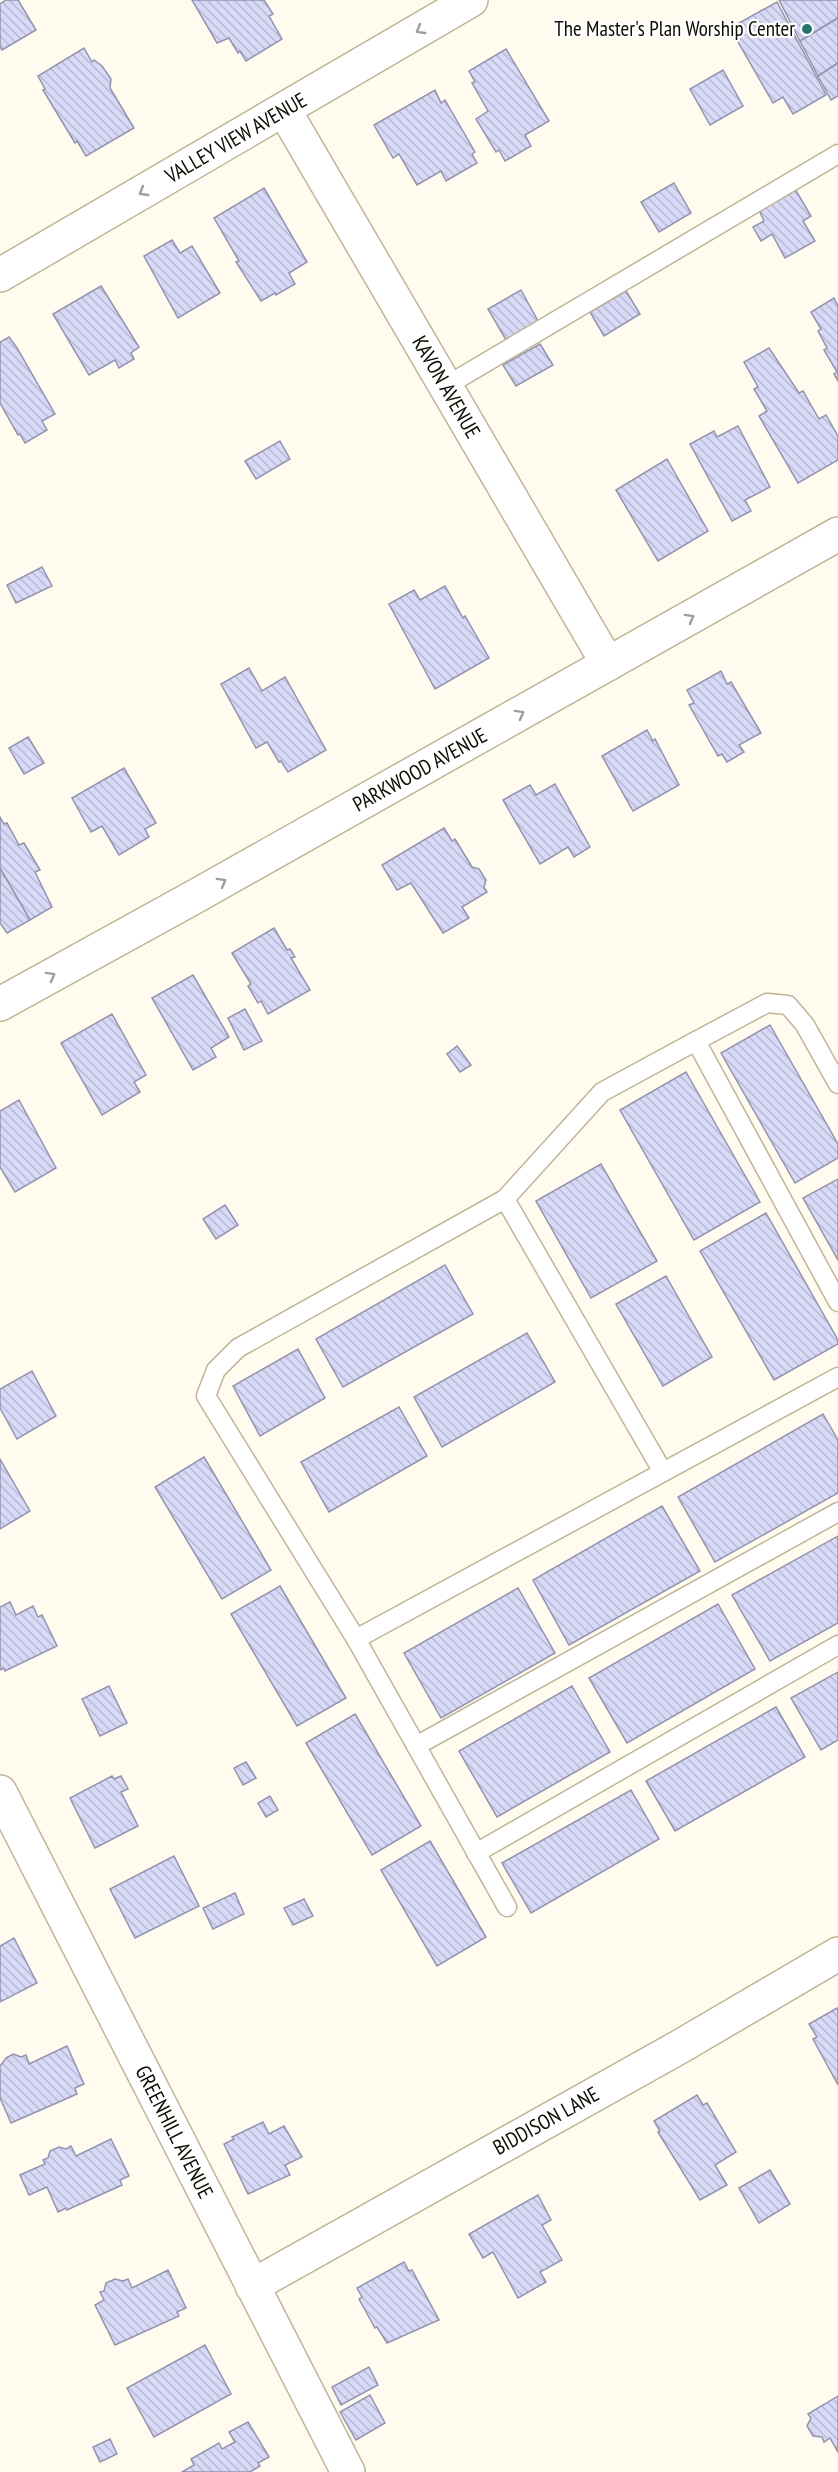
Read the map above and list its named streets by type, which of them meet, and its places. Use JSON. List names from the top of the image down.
{
  "streets": {
    "street": [
      "VALLEY VIEW AVENUE",
      "KAVON AVENUE",
      "PARKWOOD AVENUE",
      "BIDDISON LANE",
      "GREENHILL AVENUE"
    ]
  },
  "crossings": [
    ["VALLEY VIEW AVENUE", "KAVON AVENUE"],
    ["KAVON AVENUE", "PARKWOOD AVENUE"],
    ["BIDDISON LANE", "GREENHILL AVENUE"]
  ],
  "one_way": ["VALLEY VIEW AVENUE", "PARKWOOD AVENUE"],
  "places": ["The Master's Plan Worship Center"]
}
